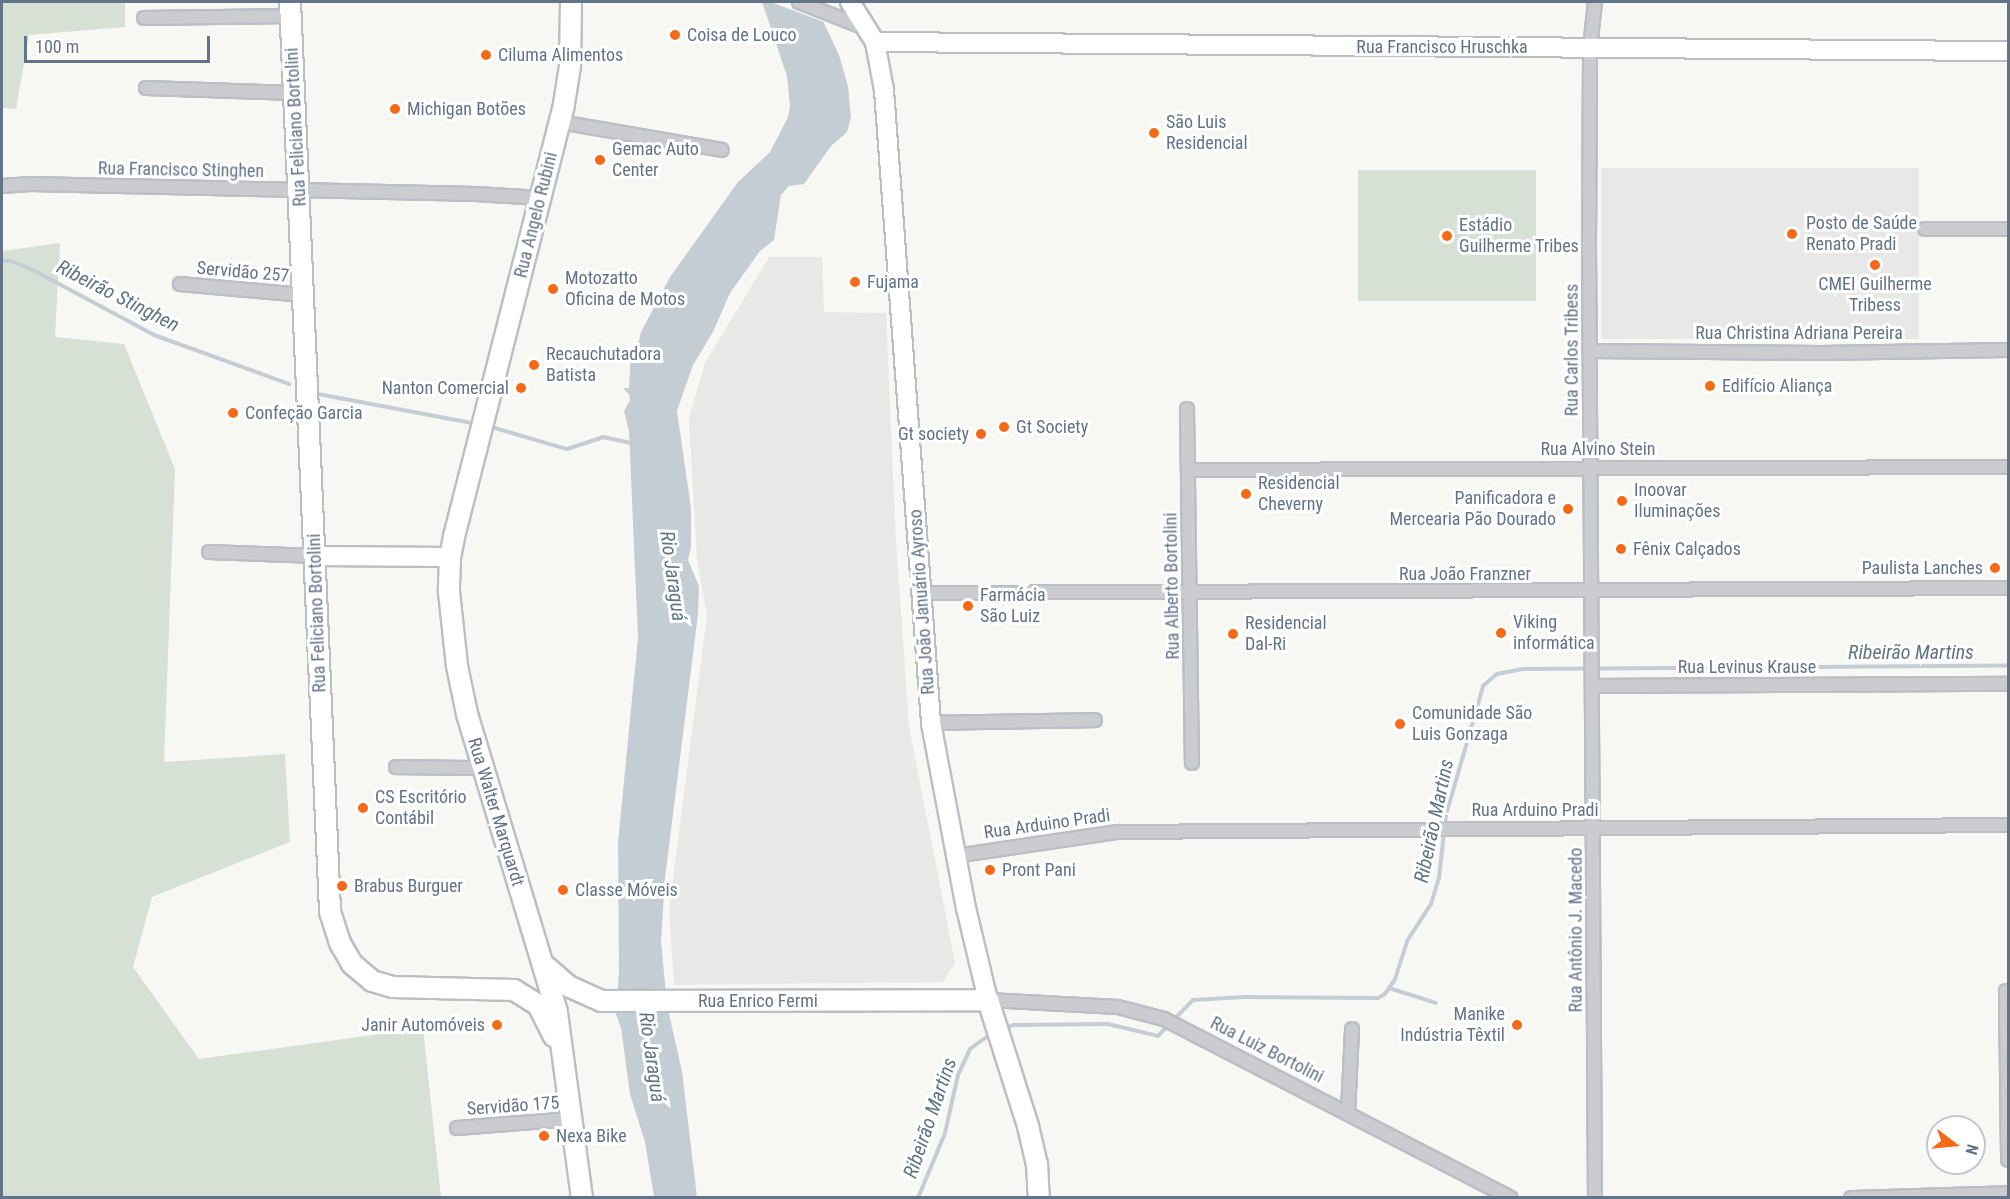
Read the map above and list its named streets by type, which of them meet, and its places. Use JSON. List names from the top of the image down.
{
  "streets": {
    "main road": [
      "Rua Francisco Hruschka",
      "Rua Feliciano Bortolini",
      "Rua Angelo Rubini",
      "Rua João Januário Ayroso",
      "Rua Walter Marquardt",
      "Rua Enrico Fermi"
    ],
    "street": [
      "Rua Francisco Stinghen",
      "Servidão 257",
      "Rua Christina Adriana Pereira",
      "Rua Carlos Tribess",
      "Rua Alvino Stein",
      "Rua João Franzner",
      "Rua Alberto Bortolini",
      "Rua Levinus Krause",
      "Rua Arduino Pradi",
      "Rua Antônio J. Macedo",
      "Rua Luiz Bortolini",
      "Servidão 175"
    ]
  },
  "crossings": [
    ["Rua Francisco Hruschka", "Rua Carlos Tribess"],
    ["Rua Francisco Hruschka", "Rua João Januário Ayroso"],
    ["Rua Feliciano Bortolini", "Rua Francisco Stinghen"],
    ["Rua Feliciano Bortolini", "Servidão 257"],
    ["Rua Francisco Stinghen", "Rua Angelo Rubini"],
    ["Rua Angelo Rubini", "Rua Walter Marquardt"],
    ["Rua Christina Adriana Pereira", "Rua Carlos Tribess"],
    ["Rua Carlos Tribess", "Rua Alvino Stein"],
    ["Rua Carlos Tribess", "Rua João Franzner"],
    ["Rua Carlos Tribess", "Rua Antônio J. Macedo"],
    ["Rua Alvino Stein", "Rua Alberto Bortolini"],
    ["Rua João Franzner", "Rua Alberto Bortolini"],
    ["Rua João Franzner", "Rua João Januário Ayroso"],
    ["Rua João Franzner", "Rua Antônio J. Macedo"],
    ["Rua João Januário Ayroso", "Rua Arduino Pradi"],
    ["Rua João Januário Ayroso", "Rua Enrico Fermi"],
    ["Rua João Januário Ayroso", "Rua Luiz Bortolini"],
    ["Rua Levinus Krause", "Rua Antônio J. Macedo"],
    ["Rua Arduino Pradi", "Rua Antônio J. Macedo"],
    ["Rua Walter Marquardt", "Rua Enrico Fermi"],
    ["Rua Walter Marquardt", "Servidão 175"],
    ["Rua Enrico Fermi", "Rua Luiz Bortolini"]
  ],
  "water": ["Ribeirão Stinghen", "Rio Jaraguá", "Ribeirão Martins"],
  "places": [
    "Coisa de Louco",
    "Ciluma Alimentos",
    "Michigan Botões",
    "São Luis Residencial",
    "Gemac Auto Center",
    "Posto de Saúde Renato Pradi",
    "Estádio Guilherme Tribes",
    "CMEI Guilherme Tribess",
    "Fujama",
    "Motozatto Oficina de Motos",
    "Recauchutadora Batista",
    "Edifício Aliança",
    "Nanton Comercial",
    "Confeção Garcia",
    "Gt Society",
    "Gt society",
    "Residencial Cheverny",
    "Inoovar Iluminações",
    "Panificadora e Mercearia Pão Dourado",
    "Fênix Calçados",
    "Paulista Lanches",
    "Farmácia São Luiz",
    "Viking informática",
    "Residencial Dal-Ri",
    "Comunidade São Luis Gonzaga",
    "CS Escritório Contábil",
    "Pront Pani",
    "Brabus Burguer",
    "Classe Móveis",
    "Janir Automóveis",
    "Manike Indústria Têxtil",
    "Nexa Bike"
  ],
  "scale_bar": "100 m",
  "north": "right"
}
